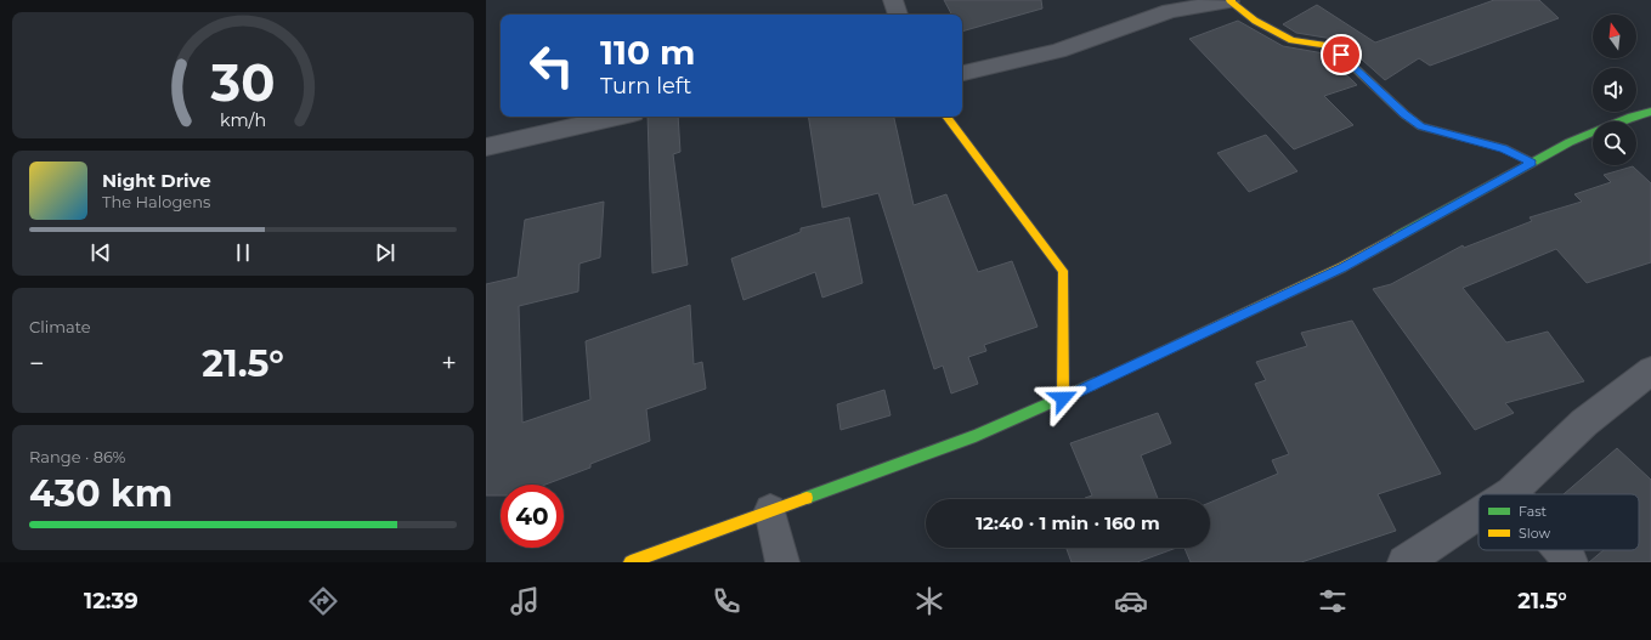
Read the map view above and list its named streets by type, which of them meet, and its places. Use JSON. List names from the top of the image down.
{
  "legend": ["Fast", "Slow"],
  "north": "top",
  "page": {
    "turn": ["110 m", "Turn left"],
    "song": ["Night Drive", "The Halogens"],
    "tile": [
      "Climate",
      ["Range · 86%", "430 km"]
    ],
    "heat": ["−", "21.5°", "+"],
    "limit": "40",
    "trip": "12:40 · 1 min · 160 m",
    "tabs": ["12:39", "21.5°"],
    "gauge": ["30", "km/h"]
  }
}
